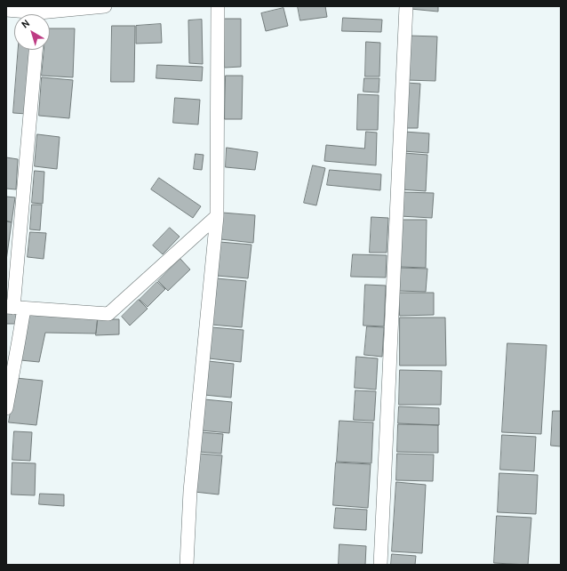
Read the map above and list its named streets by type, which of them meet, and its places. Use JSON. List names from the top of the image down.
{
  "north": "top left"
}
